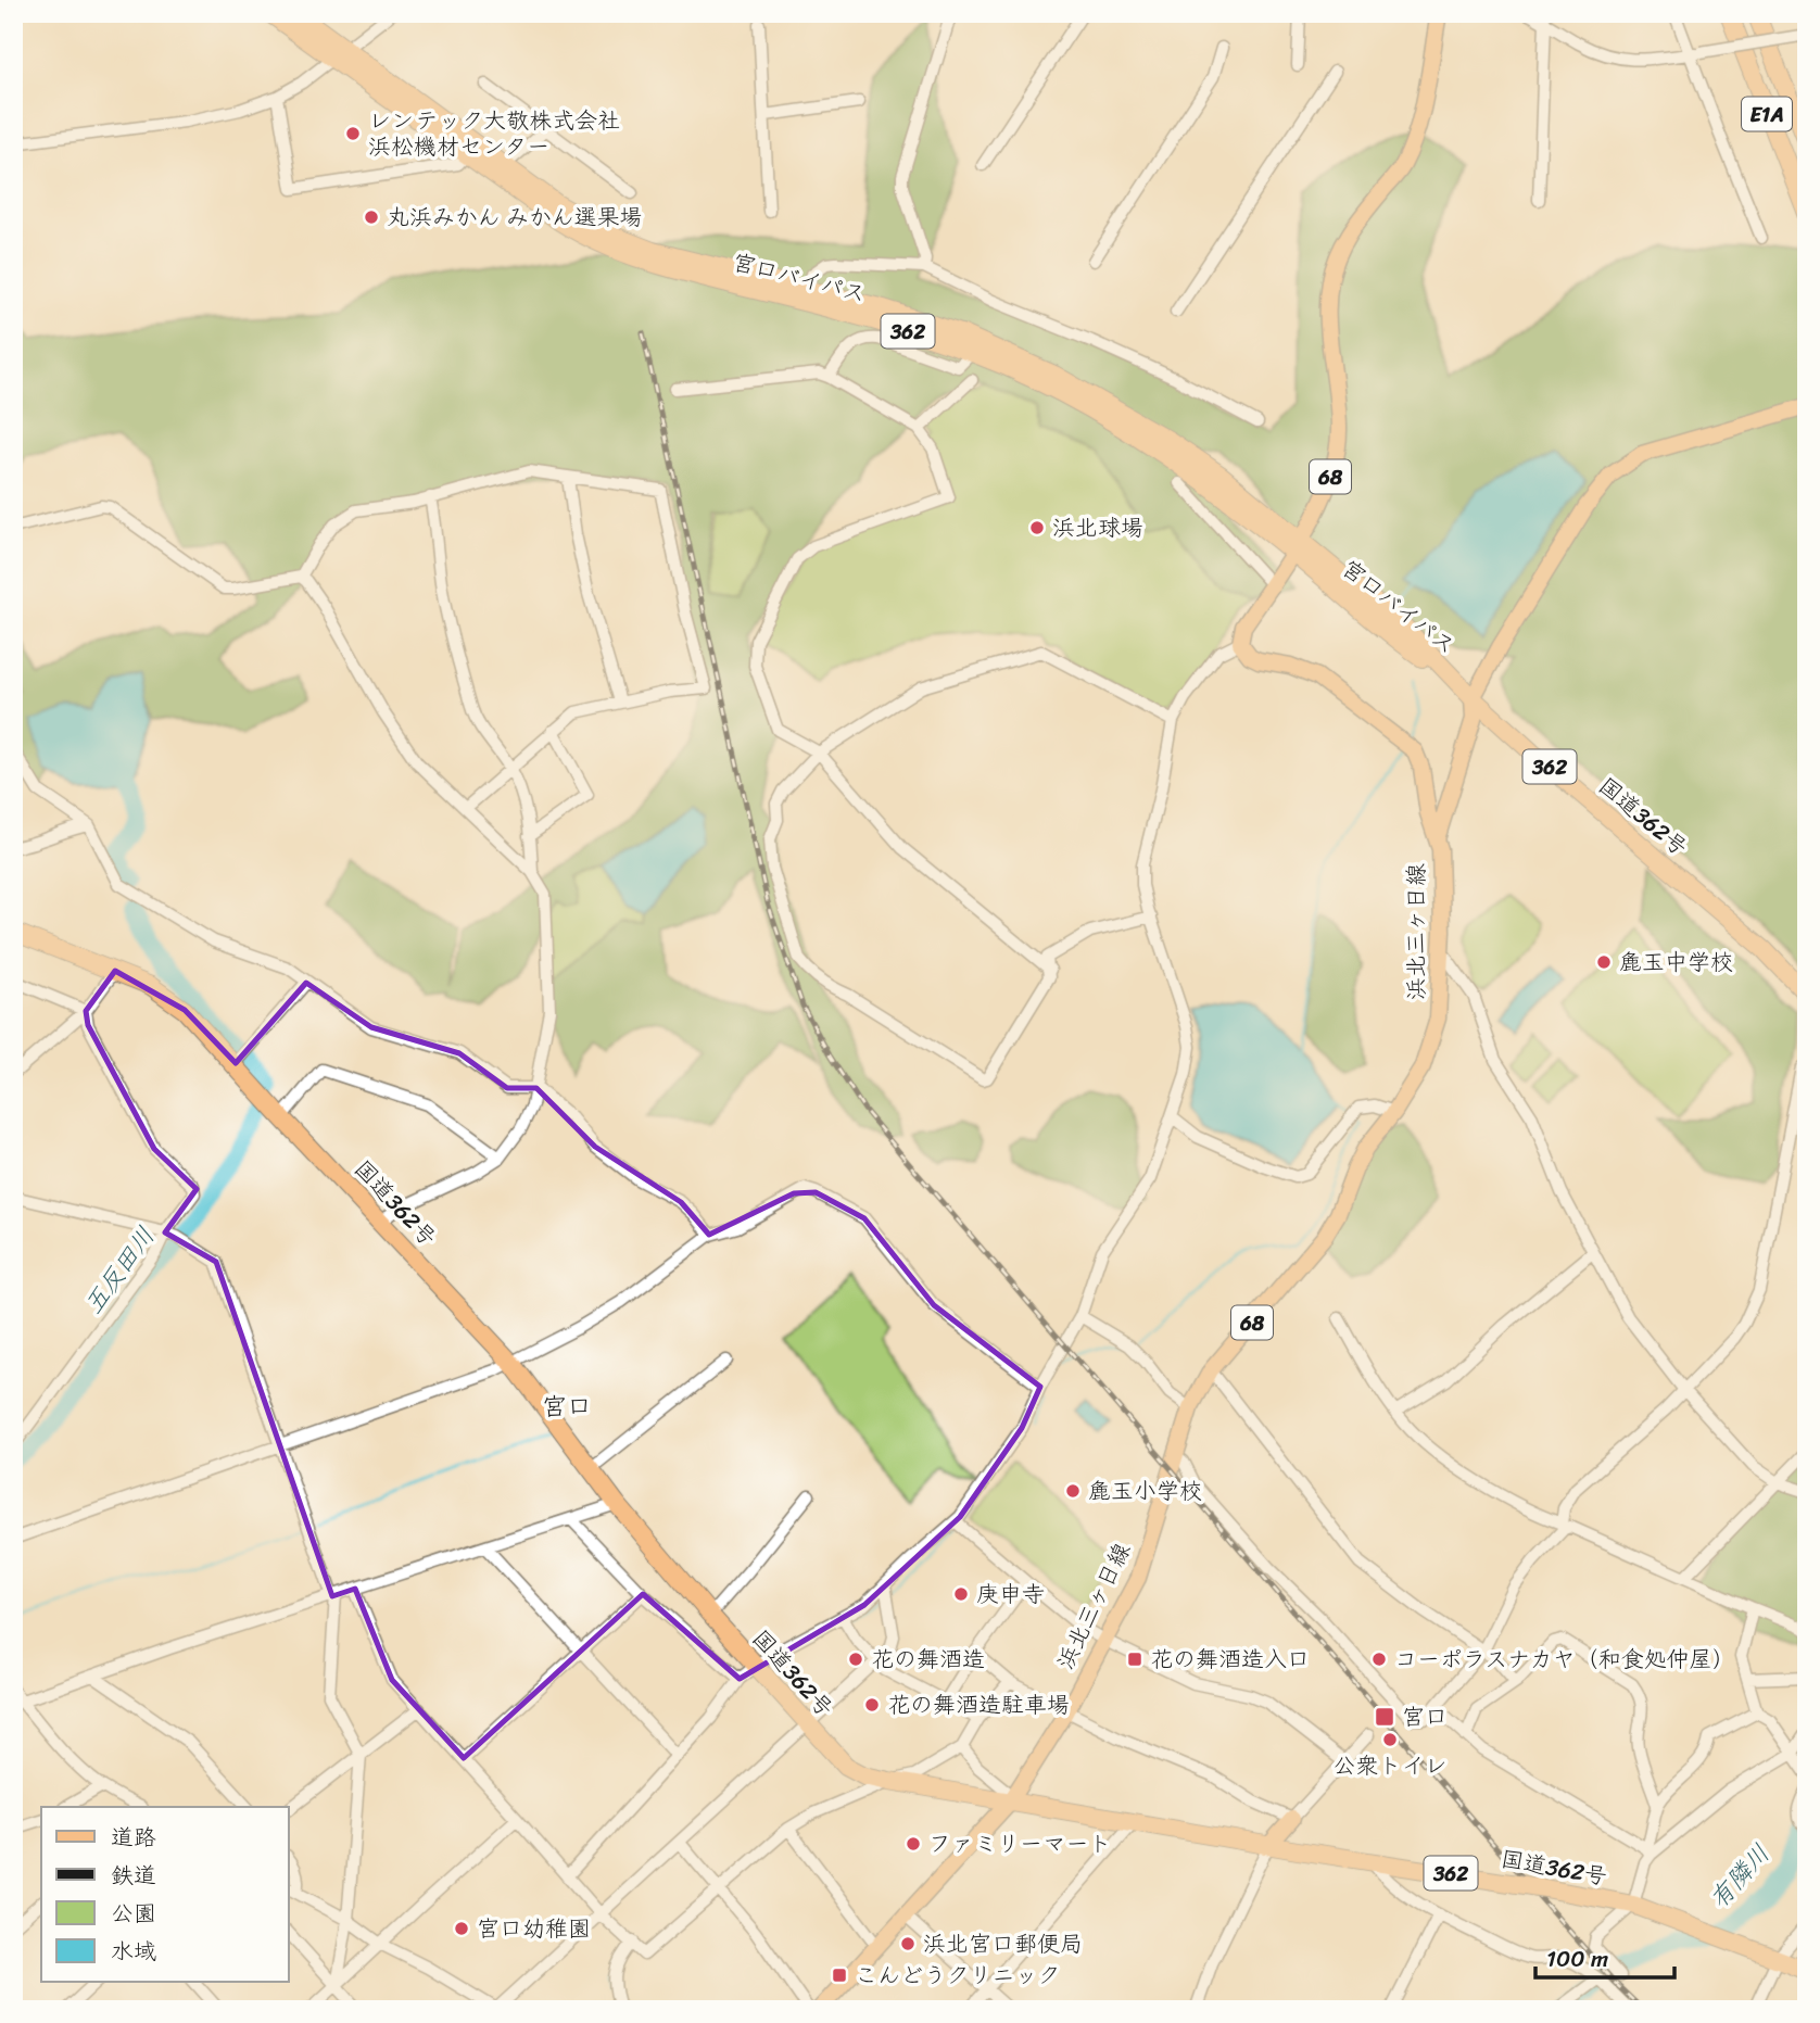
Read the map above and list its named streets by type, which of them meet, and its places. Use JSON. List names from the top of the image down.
{
  "streets": {
    "highway": [
      "E1A",
      "宮口バイパス",
      "362",
      "国道362号"
    ],
    "main road": ["68", "浜北三ヶ日線"]
  },
  "crossings": [
    ["宮口バイパス", "68"],
    ["宮口バイパス", "国道362号"],
    ["68", "浜北三ヶ日線"],
    ["国道362号", "浜北三ヶ日線"]
  ],
  "districts": ["宮口"],
  "water": ["五反田川", "有隣川"],
  "places": {
    "other": [
      "レンテック大敬株式会社 浜松機材センター",
      "丸浜みかん みかん選果場",
      "浜北球場",
      "麁玉中学校",
      "麁玉小学校",
      "庚申寺",
      "花の舞酒造",
      "コーポラスナカヤ（和食処仲屋）",
      "花の舞酒造駐車場",
      "公衆トイレ",
      "ファミリーマート",
      "宮口幼稚園",
      "浜北宮口郵便局"
    ],
    "transit": ["花の舞酒造入口", "宮口", "こんどうクリニック"]
  },
  "legend": [
    "道路",
    "鉄道",
    "公園",
    "水域"
  ],
  "scale_bar": "100 m"
}
